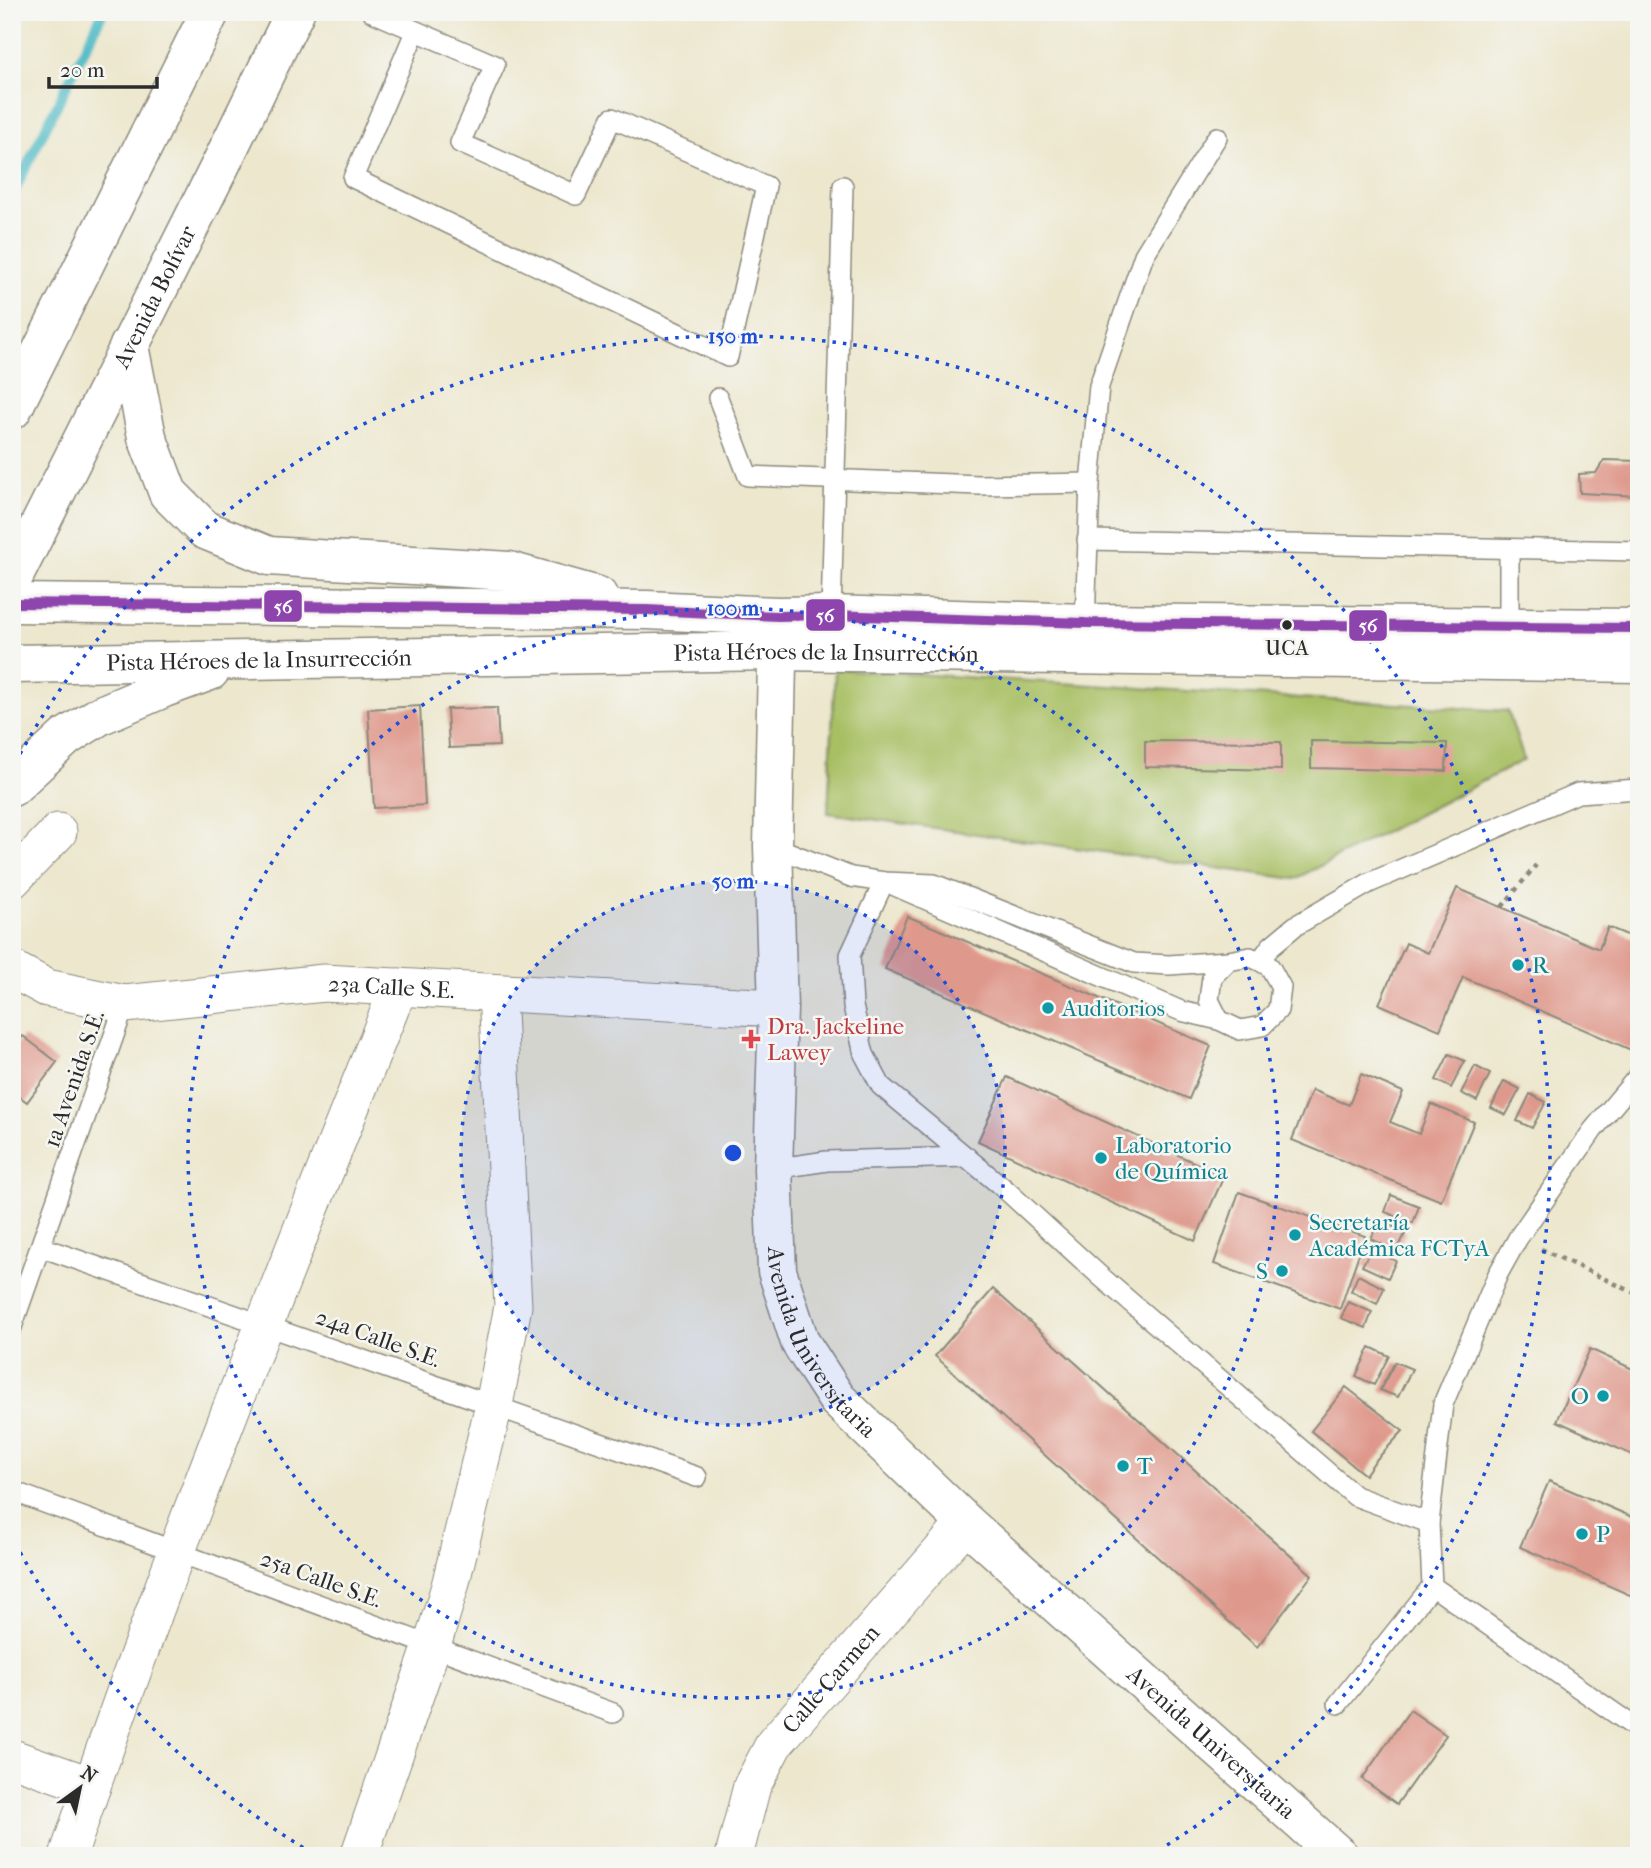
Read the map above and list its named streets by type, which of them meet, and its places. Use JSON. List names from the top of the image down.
{
  "streets": {
    "main road": ["Avenida Bolívar", "Pista Héroes de la Insurrección", "Avenida Universitaria"],
    "street": ["23a Calle S.E.", "Calle Carmen"],
    "lane": ["1a Avenida S.E.", "24a Calle S.E.", "25a Calle S.E."]
  },
  "crossings": [
    ["Pista Héroes de la Insurrección", "Avenida Universitaria"],
    ["23a Calle S.E.", "1a Avenida S.E."],
    ["23a Calle S.E.", "Avenida Universitaria"],
    ["1a Avenida S.E.", "24a Calle S.E."],
    ["Avenida Universitaria", "Calle Carmen"]
  ],
  "places": {
    "other": [
      "UCA",
      "R",
      "Auditorios",
      "Laboratorio de Química",
      "Secretaría Académica FCTyA",
      "S",
      "O",
      "T",
      "P"
    ],
    "health": ["Dra. Jackeline Lawey"]
  },
  "lines": ["transit line 56"],
  "scale_bar": "20 m",
  "north": "top right",
  "rings": ["150 m", "100 m", "50 m"]
}
